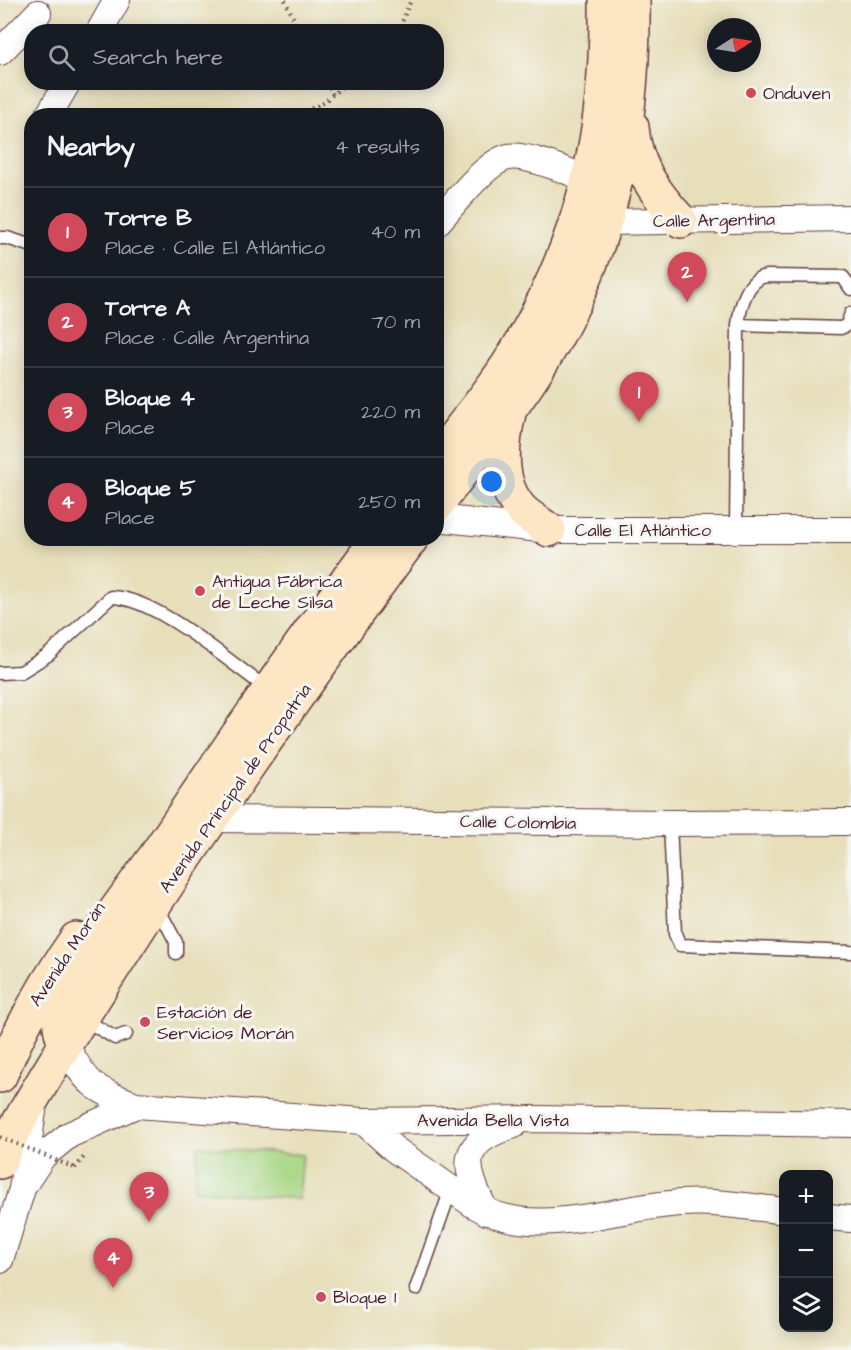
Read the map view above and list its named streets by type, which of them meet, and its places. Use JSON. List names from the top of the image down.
{
  "streets": {
    "main road": ["Avenida Principal de Propatria", "Avenida Morán"],
    "street": [
      "Calle Argentina",
      "Calle El Atlántico",
      "Calle Colombia",
      "Avenida Bella Vista"
    ]
  },
  "crossings": [
    ["Avenida Principal de Propatria", "Calle Colombia"],
    ["Avenida Principal de Propatria", "Avenida Morán"],
    ["Avenida Principal de Propatria", "Avenida Bella Vista"]
  ],
  "places": [
    "Onduven",
    "Antigua Fábrica de Leche Silsa",
    "Estación de Servicios Morán",
    "Bloque 1"
  ],
  "north": "right",
  "page": {
    "search": "Search here",
    "heading": ["Nearby", "4 results"],
    "list": [
      {
        "mark": "1",
        "name": "Torre B",
        "note": "Place · Calle El Atlántico",
        "value": "40 m"
      },
      {
        "mark": "2",
        "name": "Torre A",
        "note": "Place · Calle Argentina",
        "value": "70 m"
      },
      {
        "mark": "3",
        "name": "Bloque 4",
        "note": "Place",
        "value": "220 m"
      },
      {
        "mark": "4",
        "name": "Bloque 5",
        "note": "Place",
        "value": "250 m"
      }
    ],
    "pins": [
      "2",
      "1",
      "3",
      "4"
    ],
    "map_buttons": ["+", "−"]
  }
}
